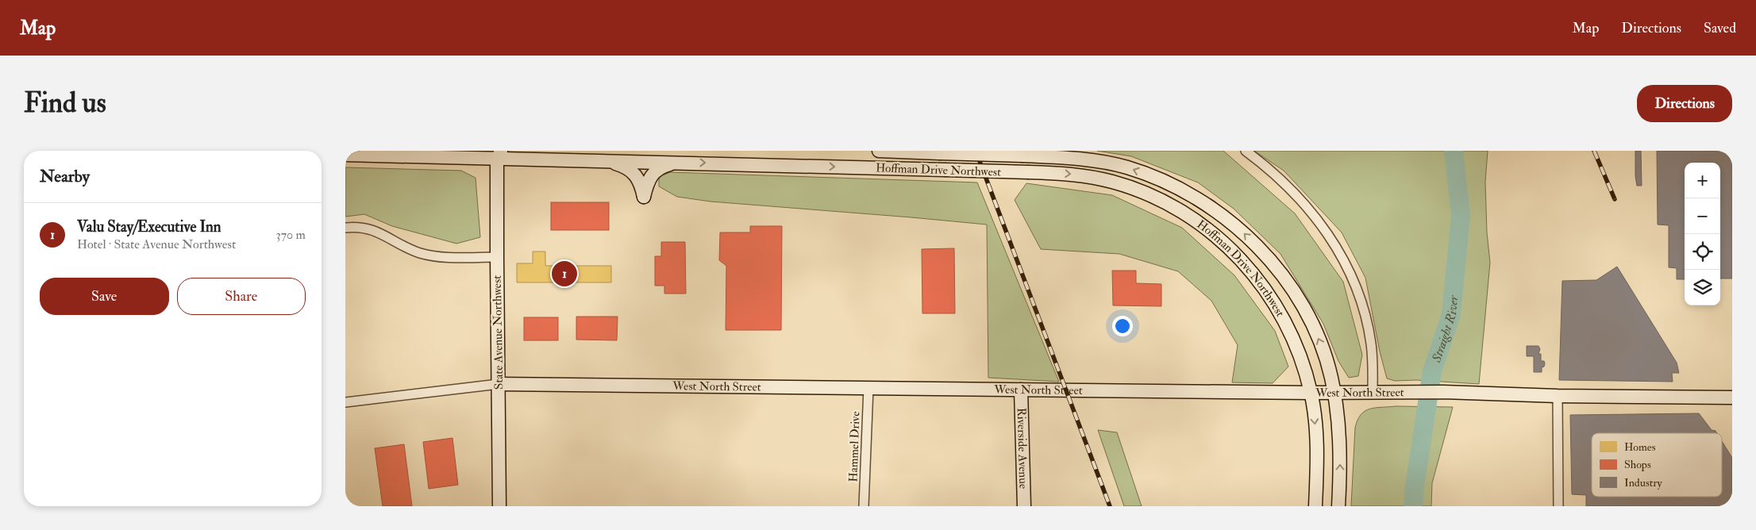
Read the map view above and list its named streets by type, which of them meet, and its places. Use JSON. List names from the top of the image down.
{
  "streets": {
    "main road": [
      "Hoffman Drive Northwest",
      "State Avenue Northwest",
      "West North Street",
      "Riverside Avenue"
    ],
    "street": ["Hammel Drive"]
  },
  "crossings": [
    ["Hoffman Drive Northwest", "State Avenue Northwest"],
    ["Hoffman Drive Northwest", "West North Street"],
    ["State Avenue Northwest", "West North Street"],
    ["West North Street", "Hammel Drive"],
    ["West North Street", "Riverside Avenue"]
  ],
  "water": ["Straight River"],
  "legend": ["Homes", "Shops", "Industry"],
  "page": {
    "header": "Map",
    "nav": ["Map", "Directions", "Saved"],
    "buttons": [
      "Directions",
      ["Save", "Share"]
    ],
    "title": "Find us",
    "heading": "Nearby",
    "map_buttons": ["+", "−"],
    "list": [
      {
        "mark": "1",
        "name": "Valu Stay/Executive Inn",
        "note": "Hotel · State Avenue Northwest",
        "value": "370 m"
      }
    ],
    "pins": "1"
  }
}
